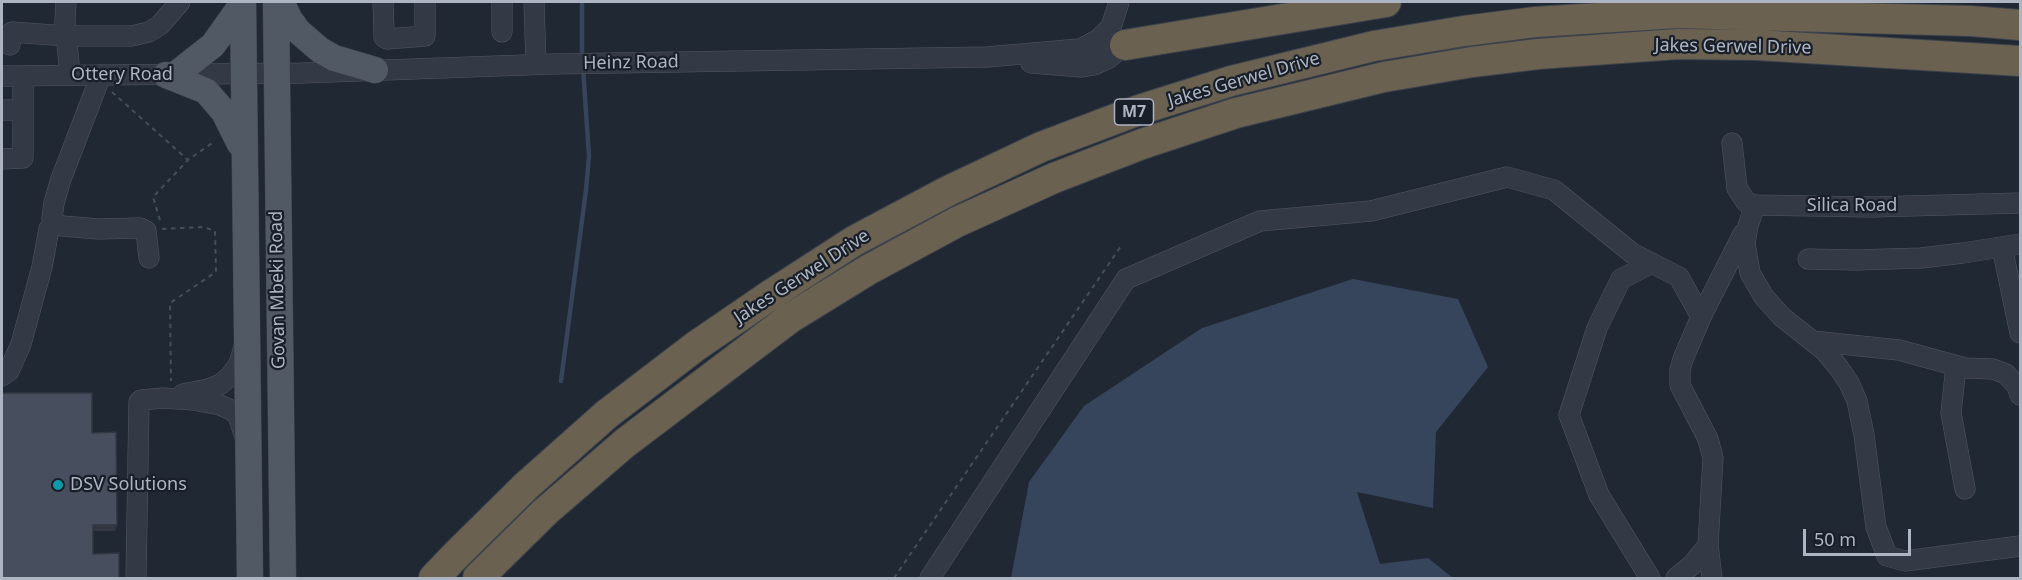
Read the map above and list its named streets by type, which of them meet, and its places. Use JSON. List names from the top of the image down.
{
  "streets": {
    "highway": ["Jakes Gerwel Drive", "M7"],
    "main road": ["Govan Mbeki Road"],
    "street": ["Heinz Road", "Ottery Road", "Silica Road"]
  },
  "crossings": [
    ["Heinz Road", "Ottery Road"],
    ["Heinz Road", "Govan Mbeki Road"],
    ["Ottery Road", "Govan Mbeki Road"]
  ],
  "places": ["DSV Solutions"],
  "scale_bar": "50 m"
}
